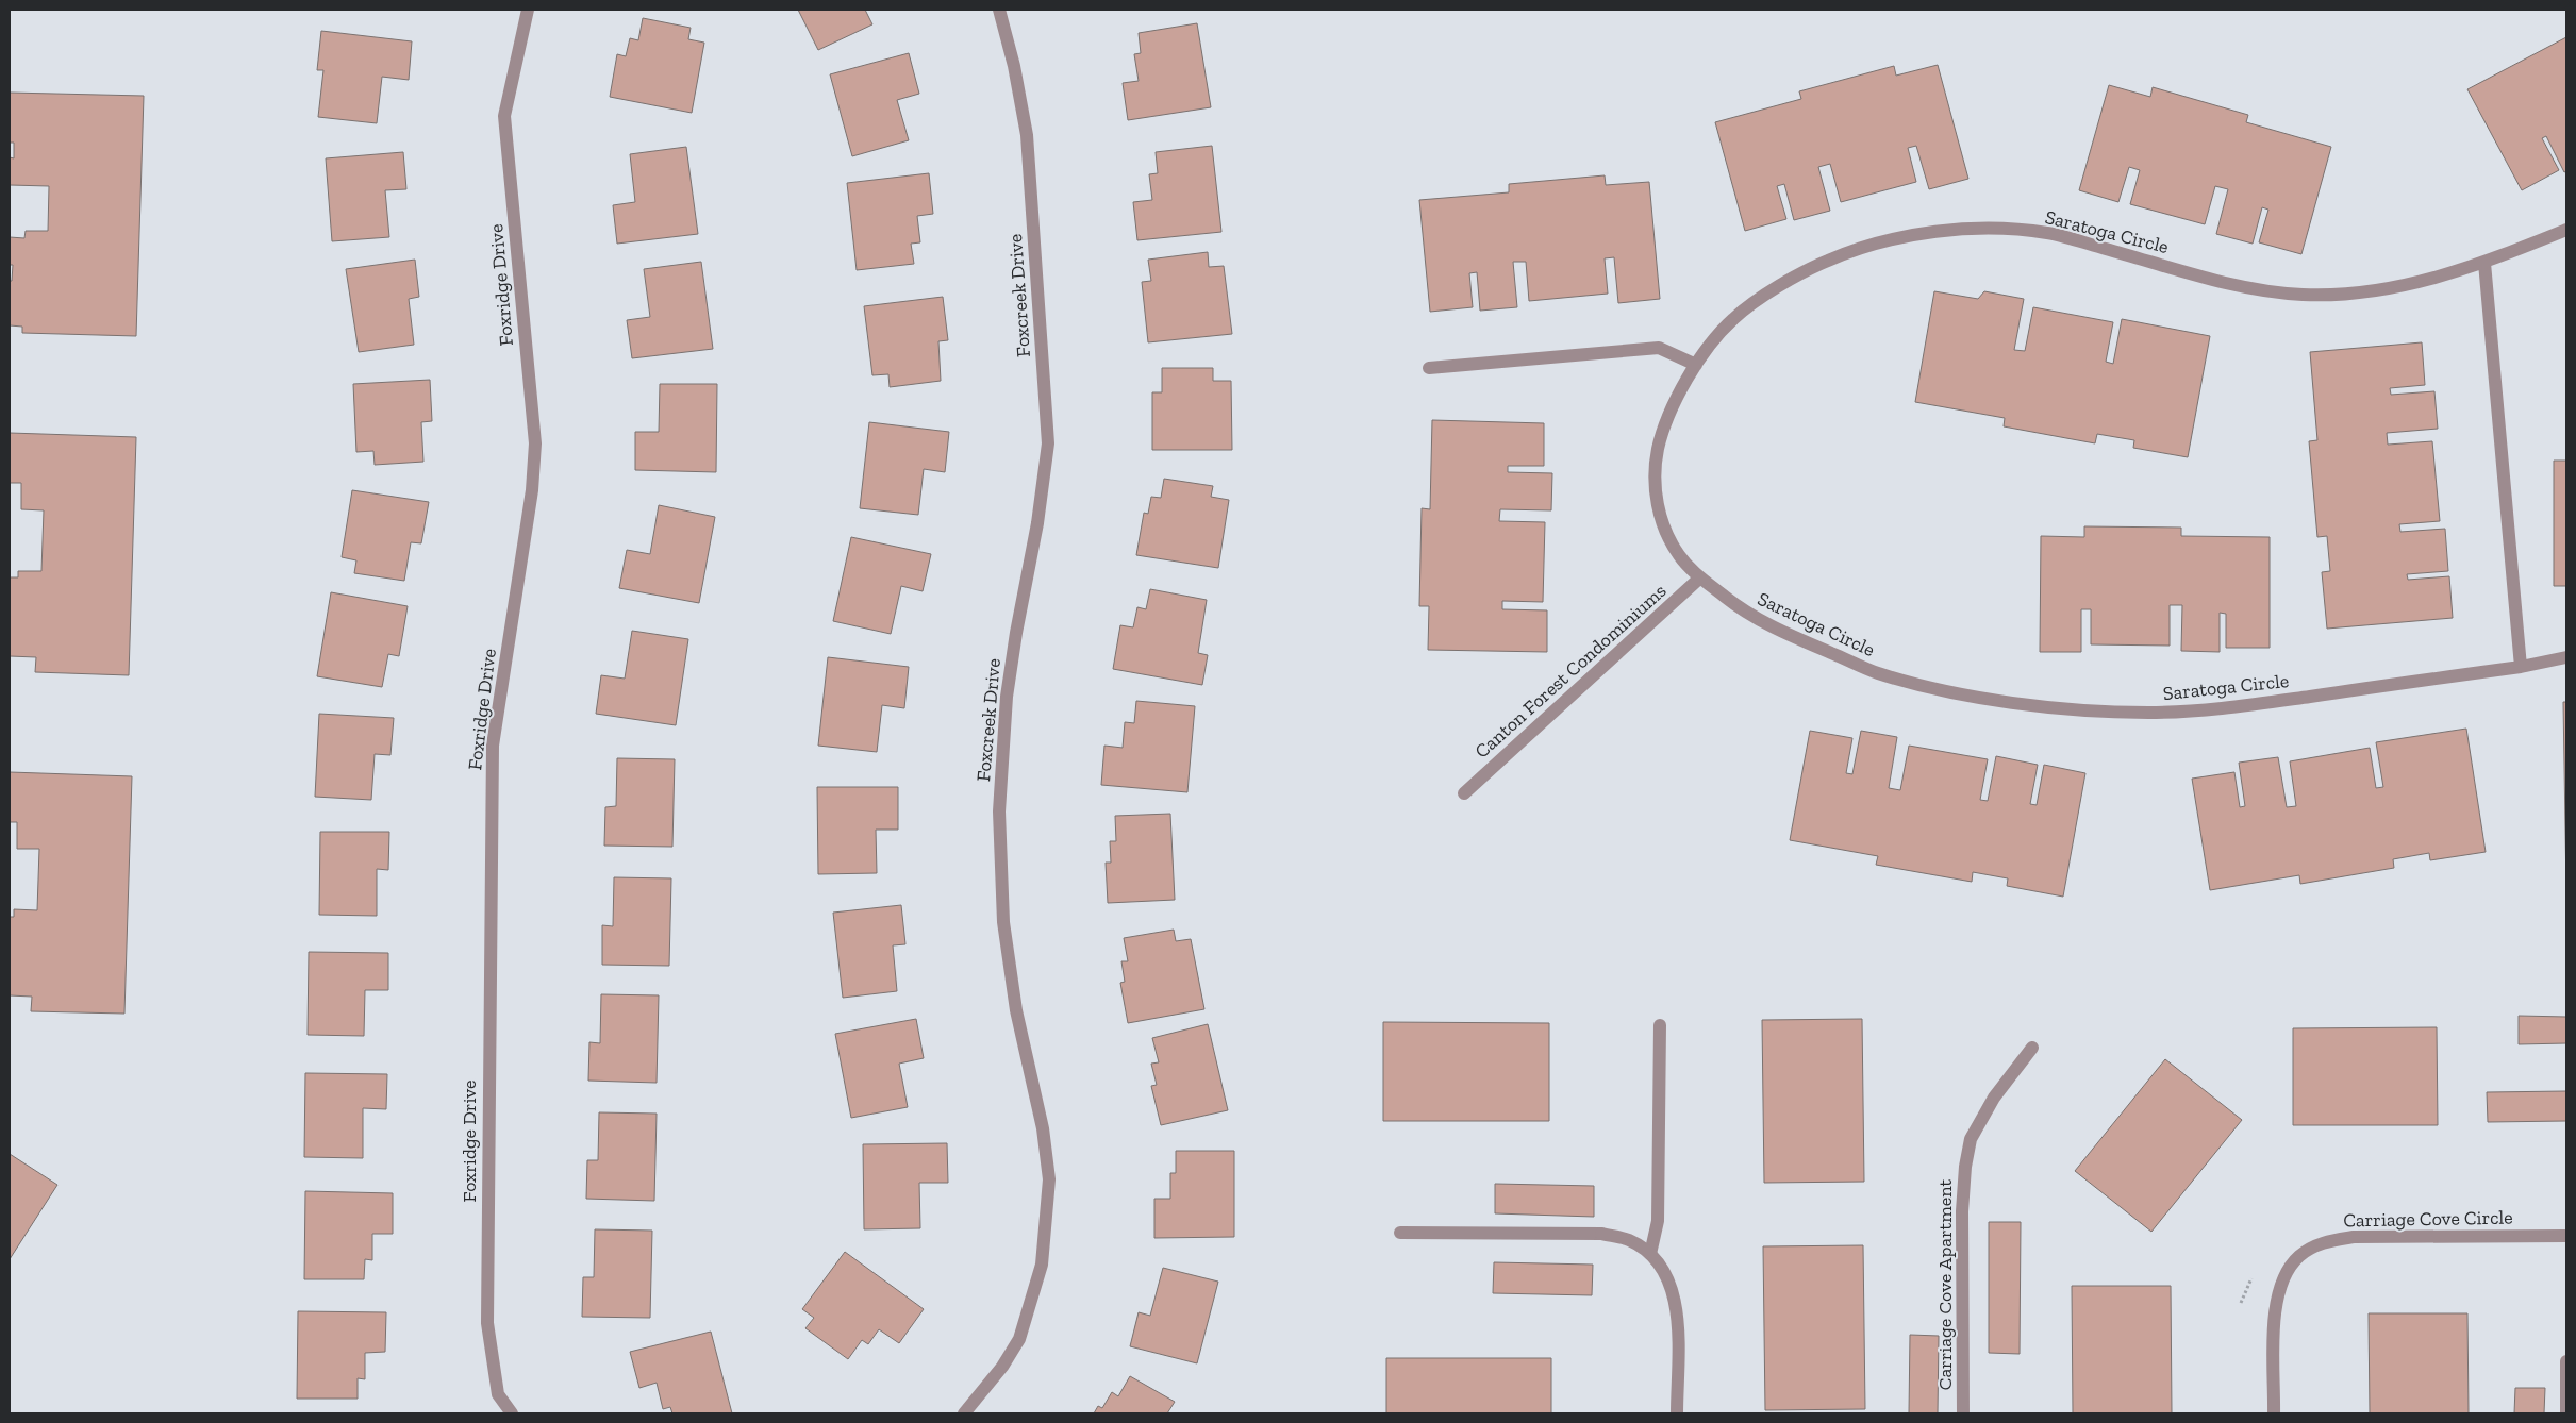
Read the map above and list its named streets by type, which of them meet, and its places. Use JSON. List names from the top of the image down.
{
  "streets": {
    "street": [
      "Saratoga Circle",
      "Foxridge Drive",
      "Foxcreek Drive",
      "Canton Forest Condominiums",
      "Carriage Cove Circle",
      "Carriage Cove Apartment"
    ]
  },
  "crossings": [
    ["Saratoga Circle", "Canton Forest Condominiums"]
  ]
}
